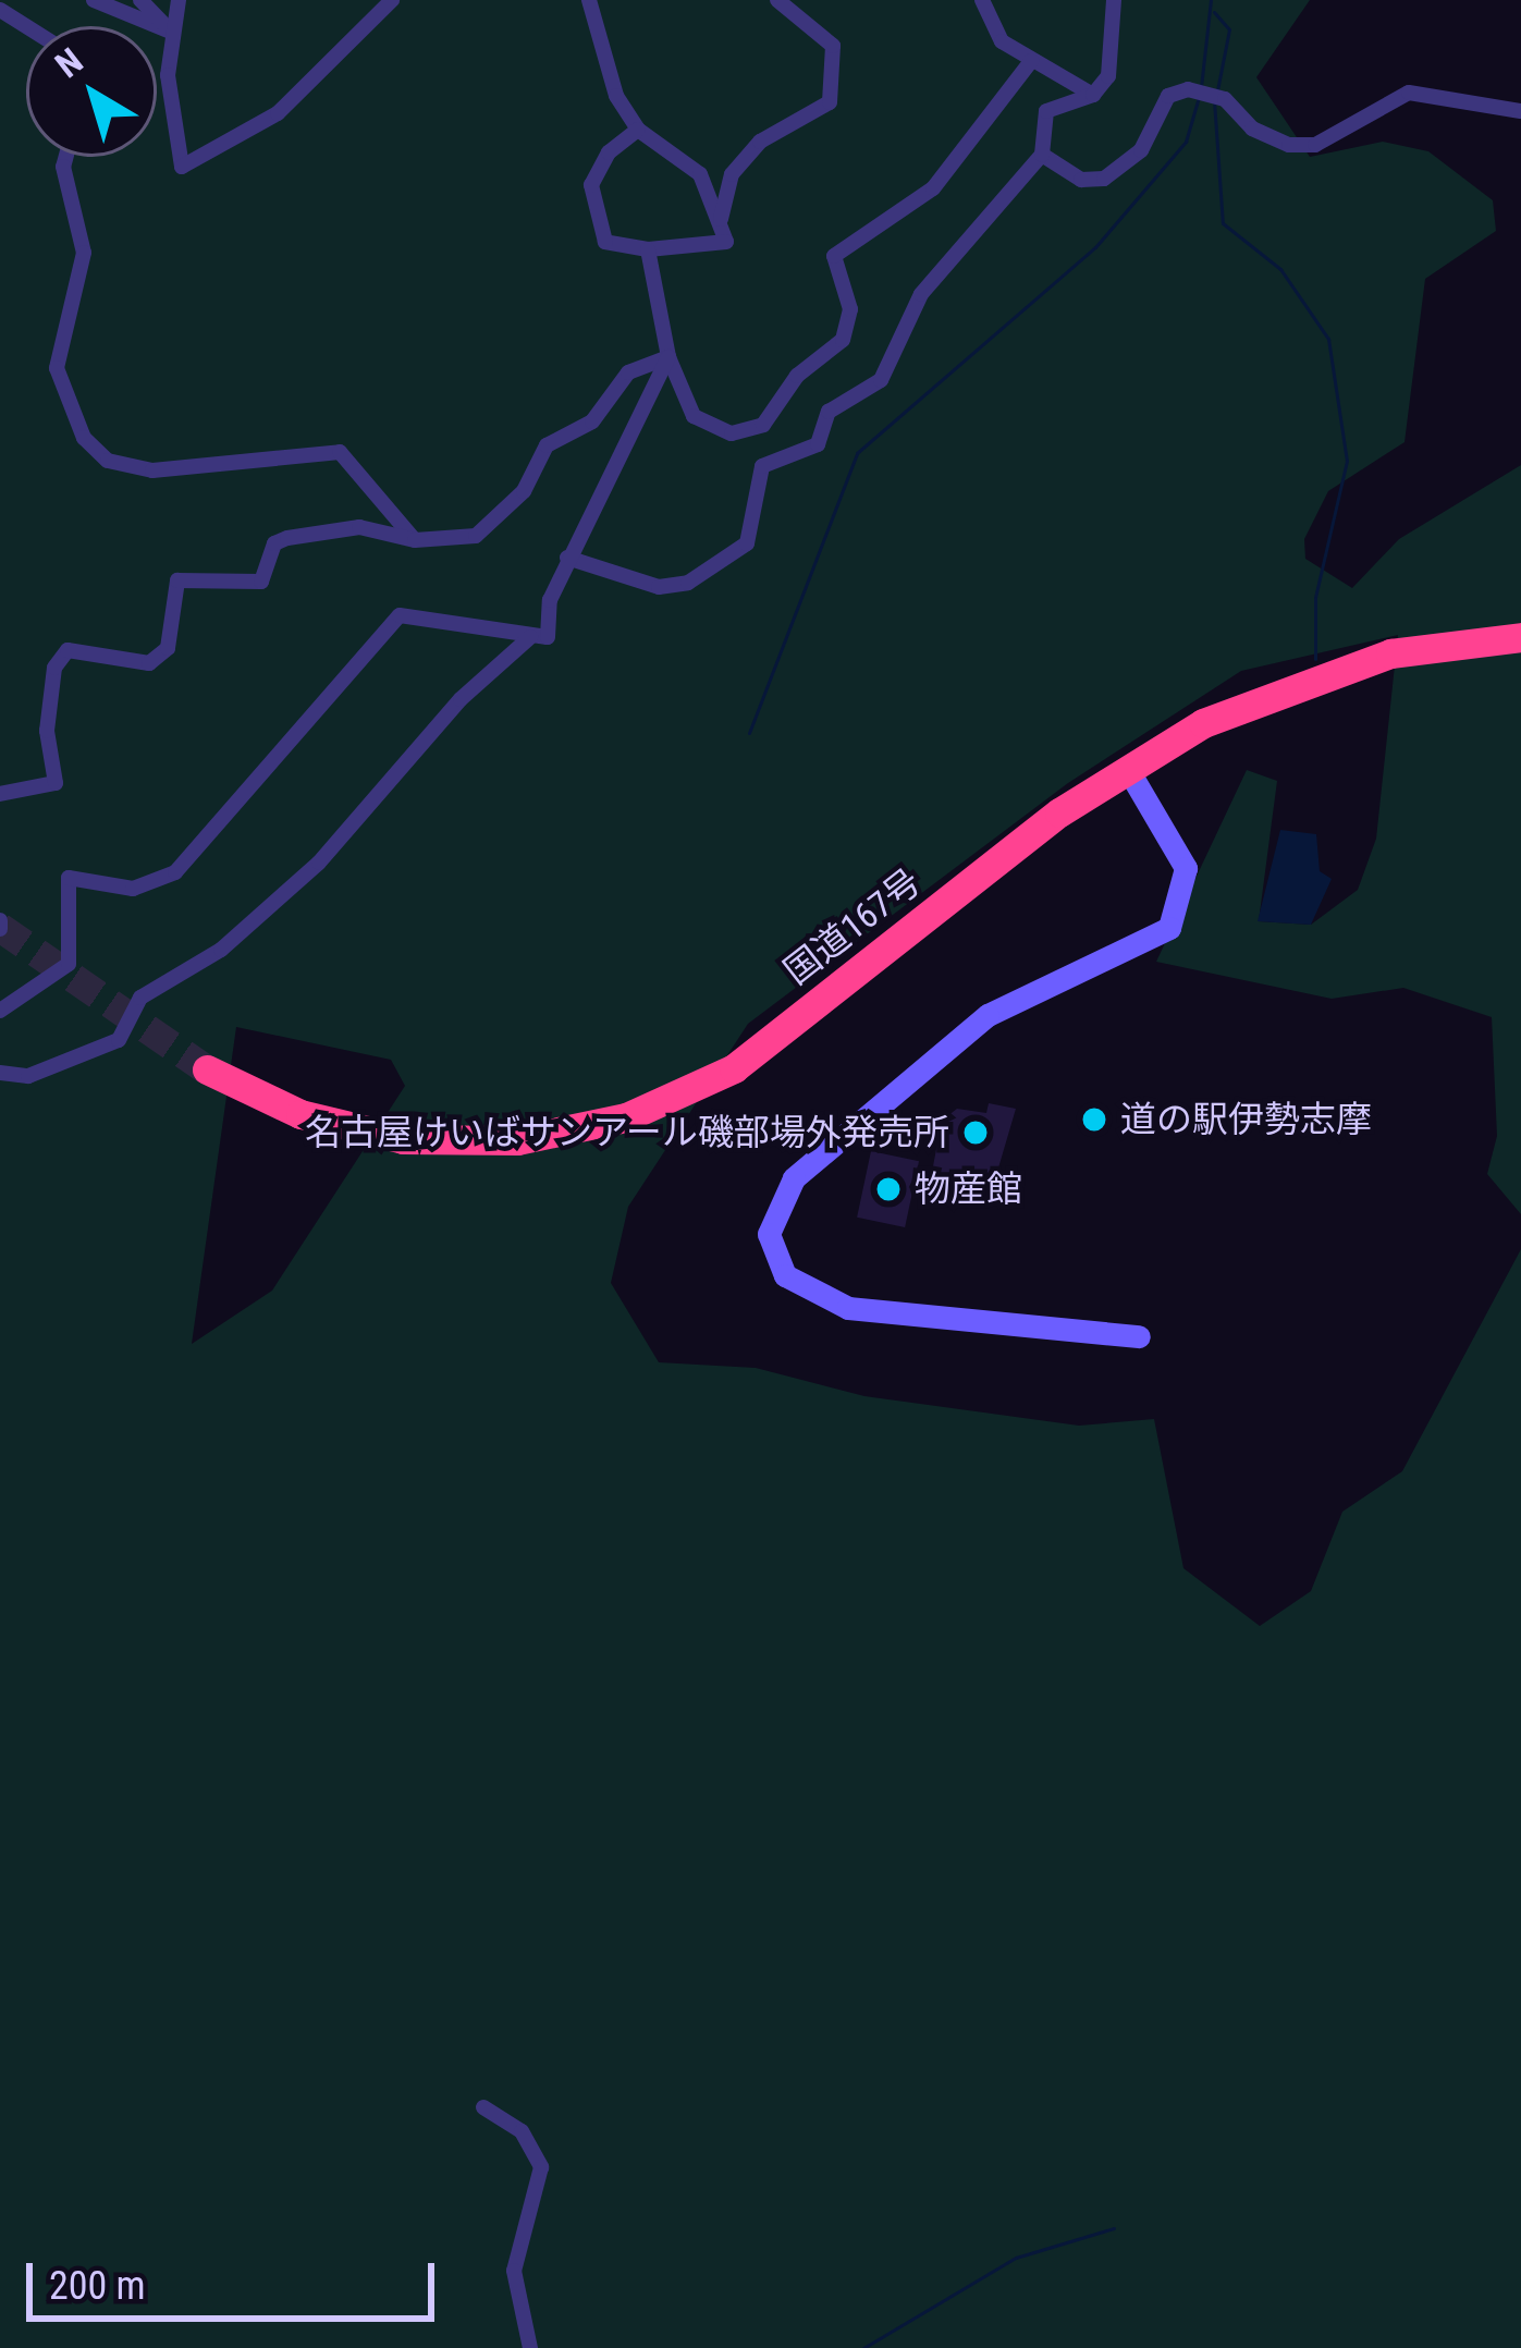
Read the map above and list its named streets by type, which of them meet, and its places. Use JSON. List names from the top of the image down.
{
  "streets": {
    "highway": ["国道167号"]
  },
  "places": ["道の駅伊勢志摩", "名古屋けいばサンアール磯部場外発売所", "物産館"],
  "scale_bar": "200 m",
  "north": "top left"
}
